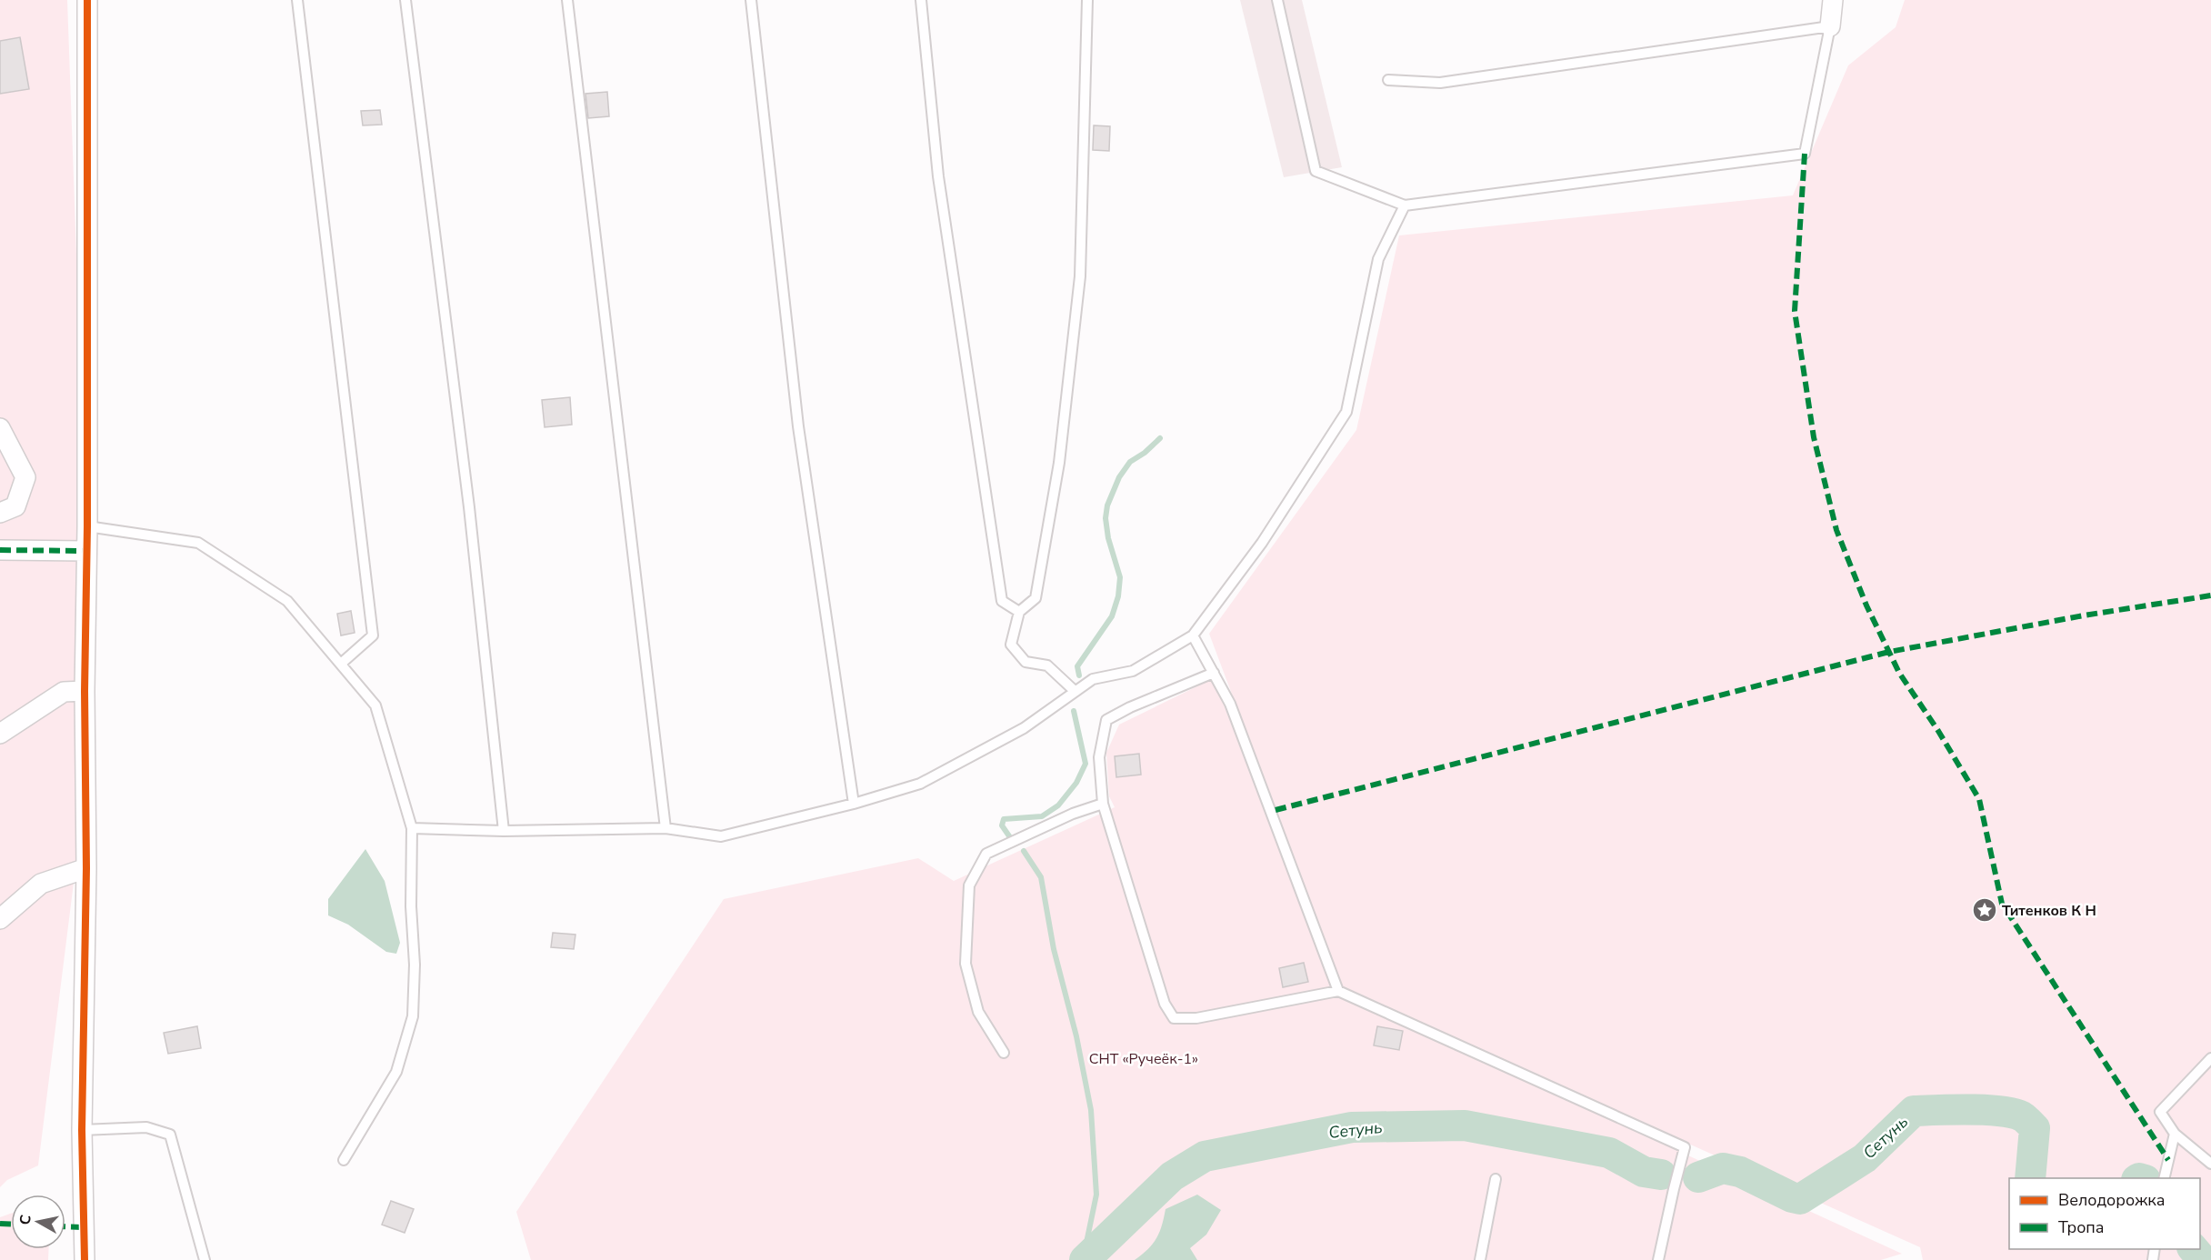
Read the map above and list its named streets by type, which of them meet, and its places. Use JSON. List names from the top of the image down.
{
  "water": ["Сетунь"],
  "parks": ["СНТ «Ручеёк-1»"],
  "places": {
    "place": ["Титенков К Н"]
  },
  "legend": ["Велодорожка", "Тропа"],
  "north": "left"
}
